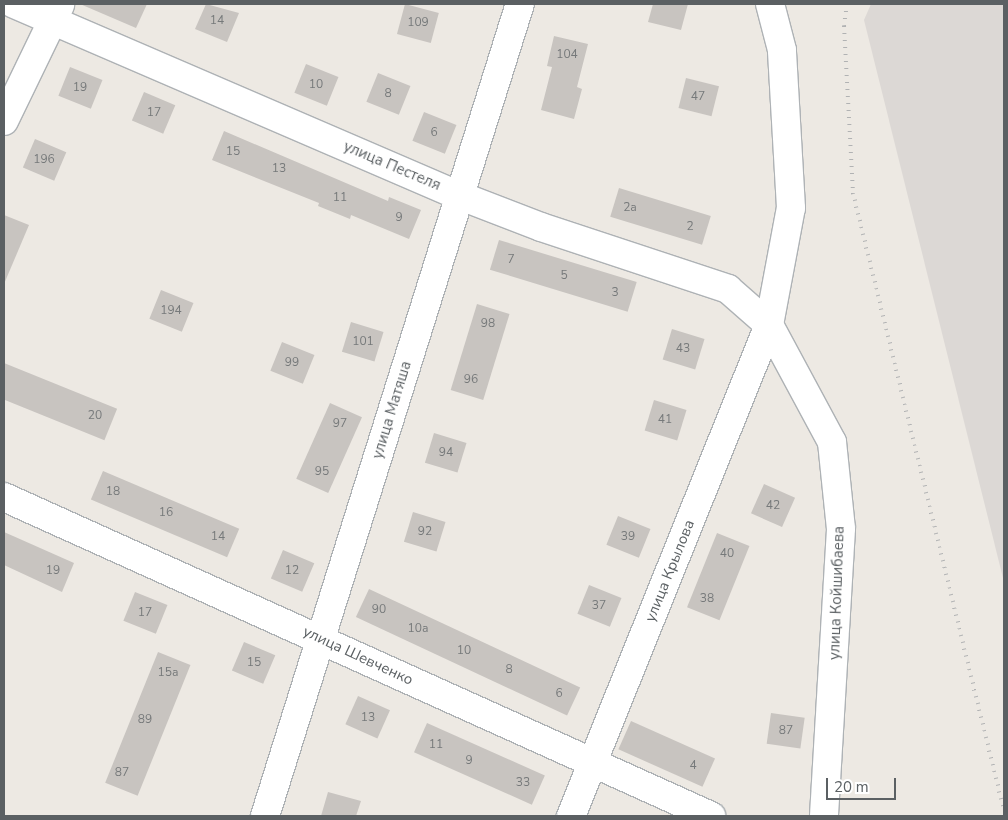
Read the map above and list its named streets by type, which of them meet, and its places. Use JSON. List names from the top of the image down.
{
  "streets": {
    "street": [
      "улица Пестеля",
      "улица Матяша",
      "улица Крылова",
      "улица Койшибаева",
      "улица Шевченко"
    ]
  },
  "crossings": [
    ["улица Пестеля", "улица Матяша"],
    ["улица Пестеля", "улица Крылова"],
    ["улица Пестеля", "улица Койшибаева"],
    ["улица Матяша", "улица Шевченко"],
    ["улица Крылова", "улица Койшибаева"],
    ["улица Крылова", "улица Шевченко"]
  ],
  "house_numbers": [
    "14",
    "109",
    "104",
    "10",
    "19",
    "8",
    "47",
    "17",
    "6",
    "15",
    "196",
    "13",
    "11",
    "2а",
    "9",
    "2",
    "7",
    "5",
    "3",
    "194",
    "98",
    "101",
    "43",
    "99",
    "96",
    "20",
    "41",
    "97",
    "94",
    "95",
    "18",
    "42",
    "16",
    "92",
    "14",
    "39",
    "40",
    "19",
    "12",
    "38",
    "37",
    "90",
    "17",
    "10а",
    "10",
    "15",
    "8",
    "15а",
    "6",
    "13",
    "89",
    "87",
    "11",
    "9",
    "4",
    "87",
    "33"
  ],
  "scale_bar": "20 m"
}
